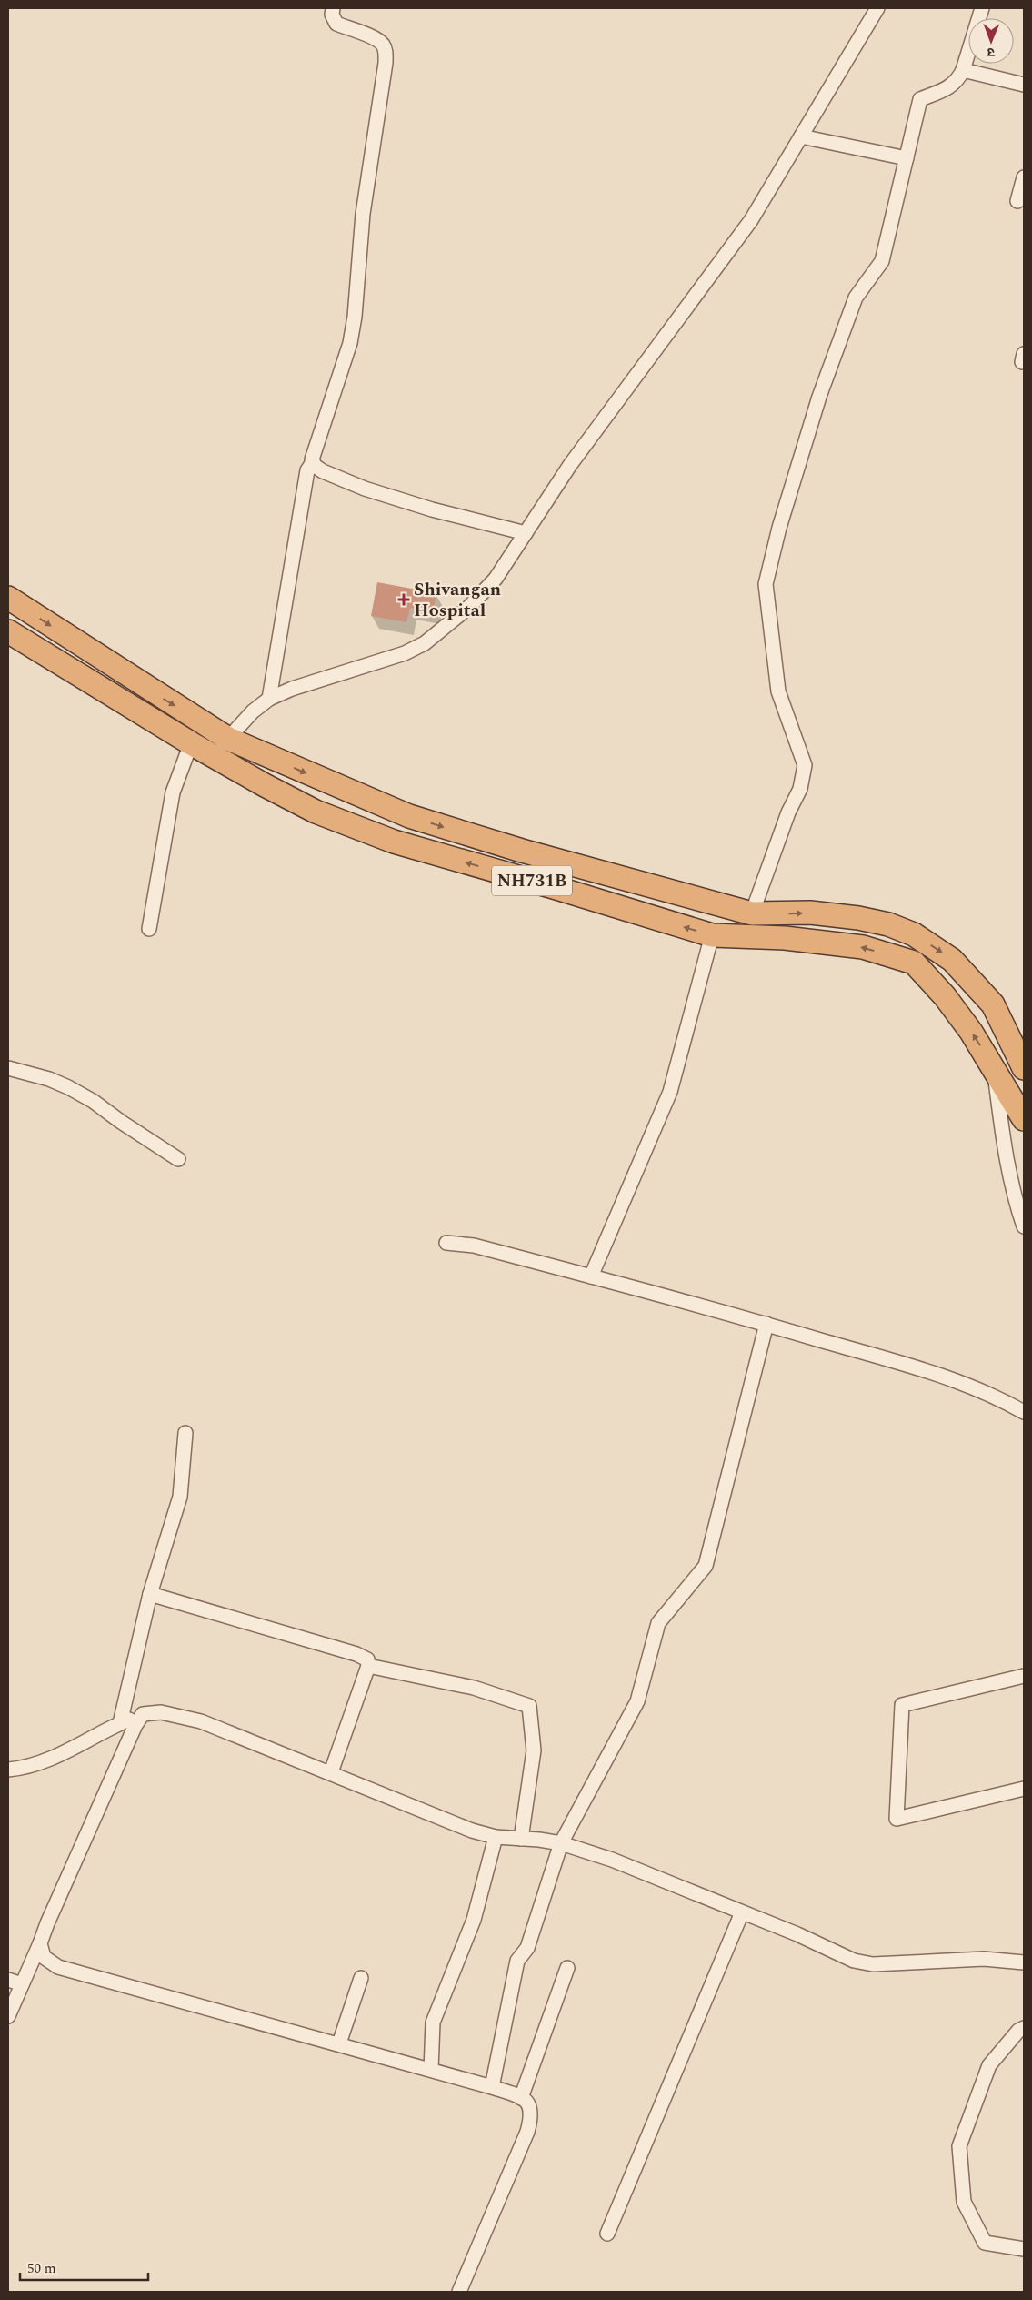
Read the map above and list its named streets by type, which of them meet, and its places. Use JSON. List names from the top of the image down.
{
  "streets": {
    "highway": ["NH731B"]
  },
  "places": {
    "health": ["Shivangan Hospital"]
  },
  "scale_bar": "50 m",
  "north": "bottom"
}
